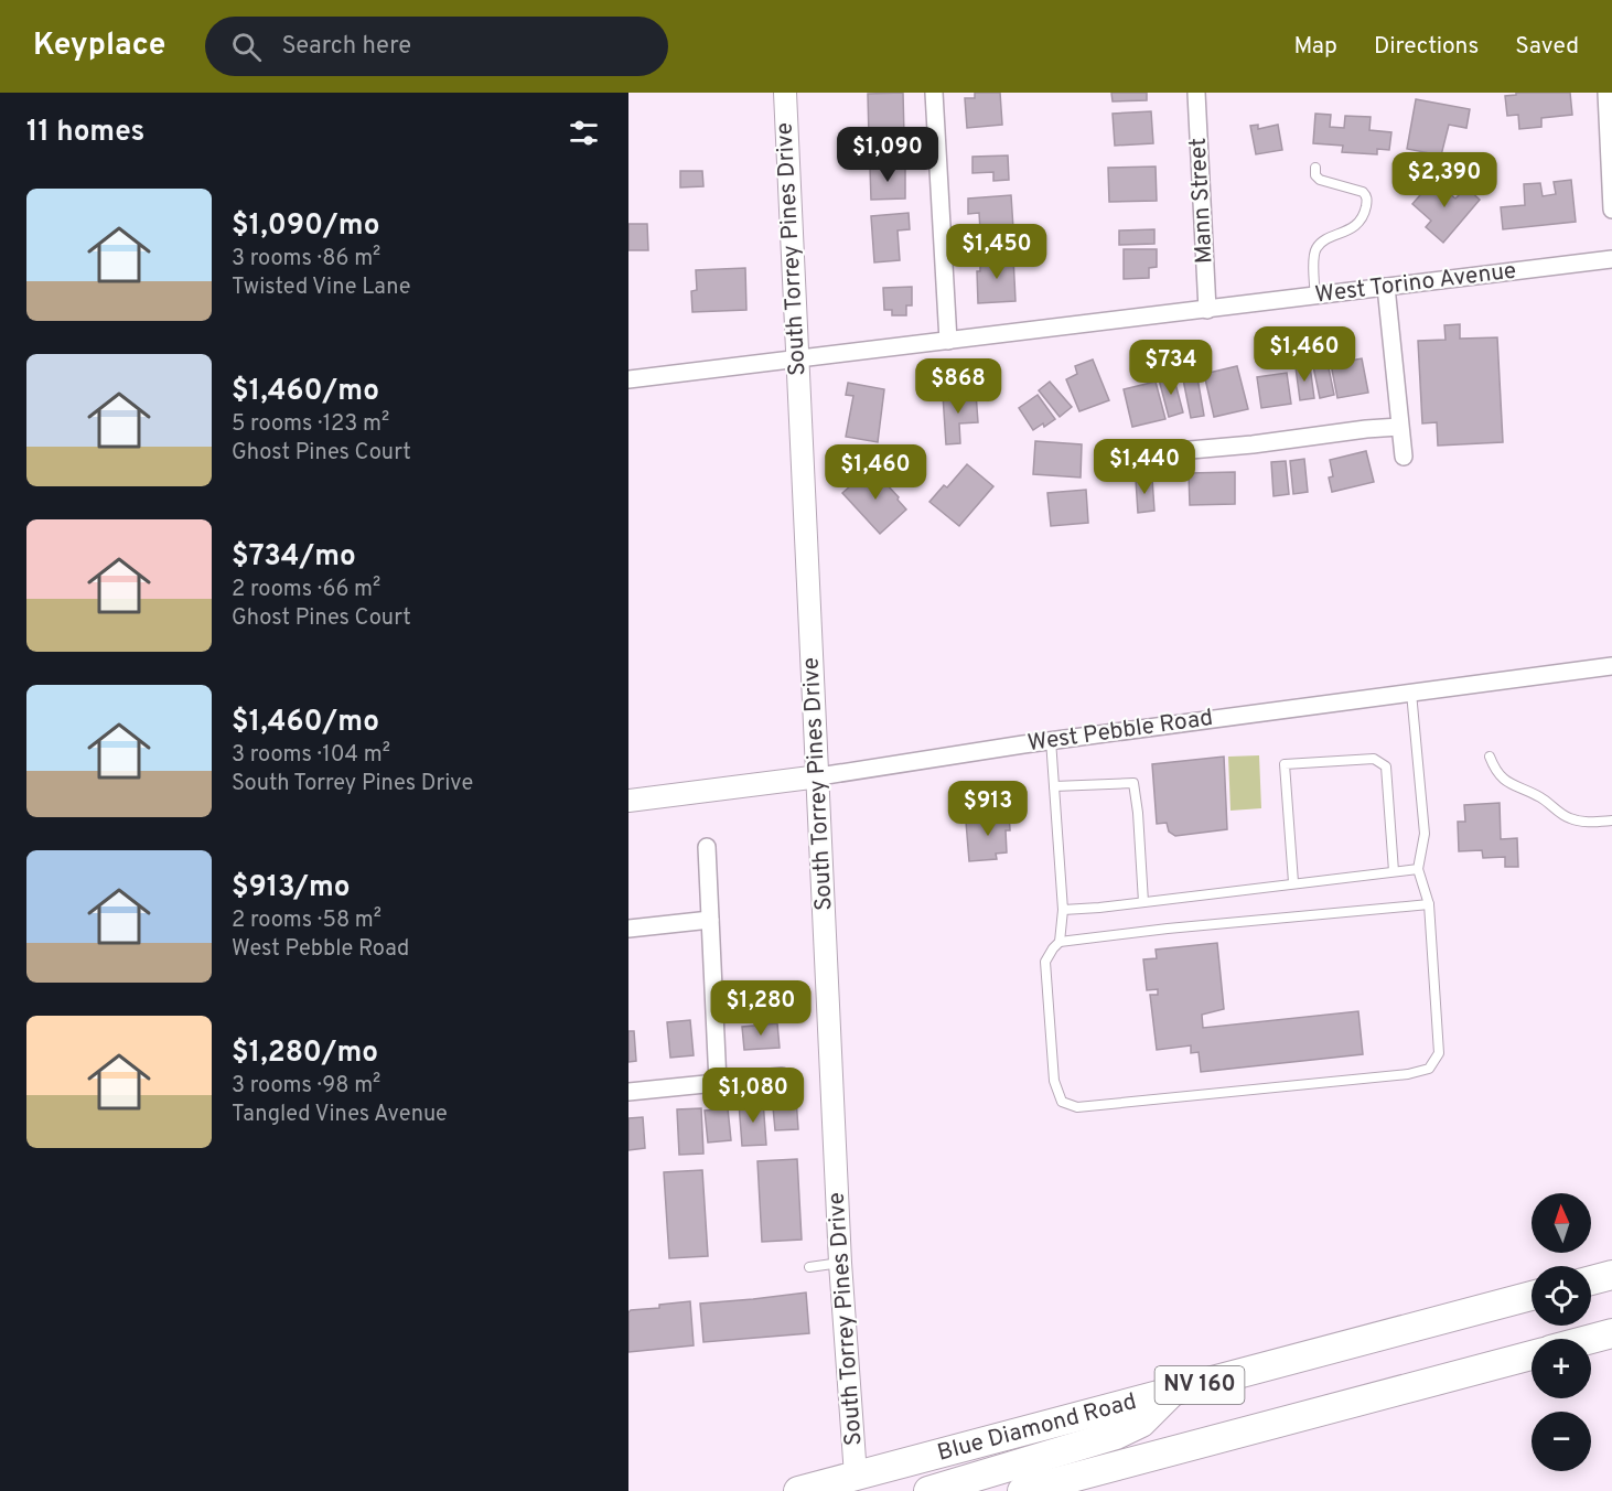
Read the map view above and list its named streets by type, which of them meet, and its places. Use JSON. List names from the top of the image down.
{
  "streets": {
    "highway": ["NV 160", "Blue Diamond Road"],
    "street": [
      "Mann Street",
      "South Torrey Pines Drive",
      "West Torino Avenue",
      "West Pebble Road"
    ]
  },
  "crossings": [
    ["Mann Street", "West Torino Avenue"],
    ["South Torrey Pines Drive", "West Torino Avenue"],
    ["South Torrey Pines Drive", "West Pebble Road"],
    ["South Torrey Pines Drive", "Blue Diamond Road"]
  ],
  "north": "top",
  "page": {
    "header": "Keyplace",
    "search": "Search here",
    "nav": ["Map", "Directions", "Saved"],
    "heading": "11 homes",
    "price": [
      "$1,090",
      "$2,390",
      "$1,450",
      "$1,460",
      "$734",
      "$868",
      "$1,440",
      "$1,460",
      "$913",
      "$1,280",
      "$1,080"
    ],
    "list": [
      {
        "name": "$1,090/mo",
        "note": "3 rooms · 86 m² · Twisted Vine Lane"
      },
      {
        "name": "$1,460/mo",
        "note": "5 rooms · 123 m² · Ghost Pines Court"
      },
      {
        "name": "$734/mo",
        "note": "2 rooms · 66 m² · Ghost Pines Court"
      },
      {
        "name": "$1,460/mo",
        "note": "3 rooms · 104 m² · South Torrey Pines Drive"
      },
      {
        "name": "$913/mo",
        "note": "2 rooms · 58 m² · West Pebble Road"
      },
      {
        "name": "$1,280/mo",
        "note": "3 rooms · 98 m² · Tangled Vines Avenue"
      }
    ],
    "map_buttons": ["+", "−"]
  }
}
